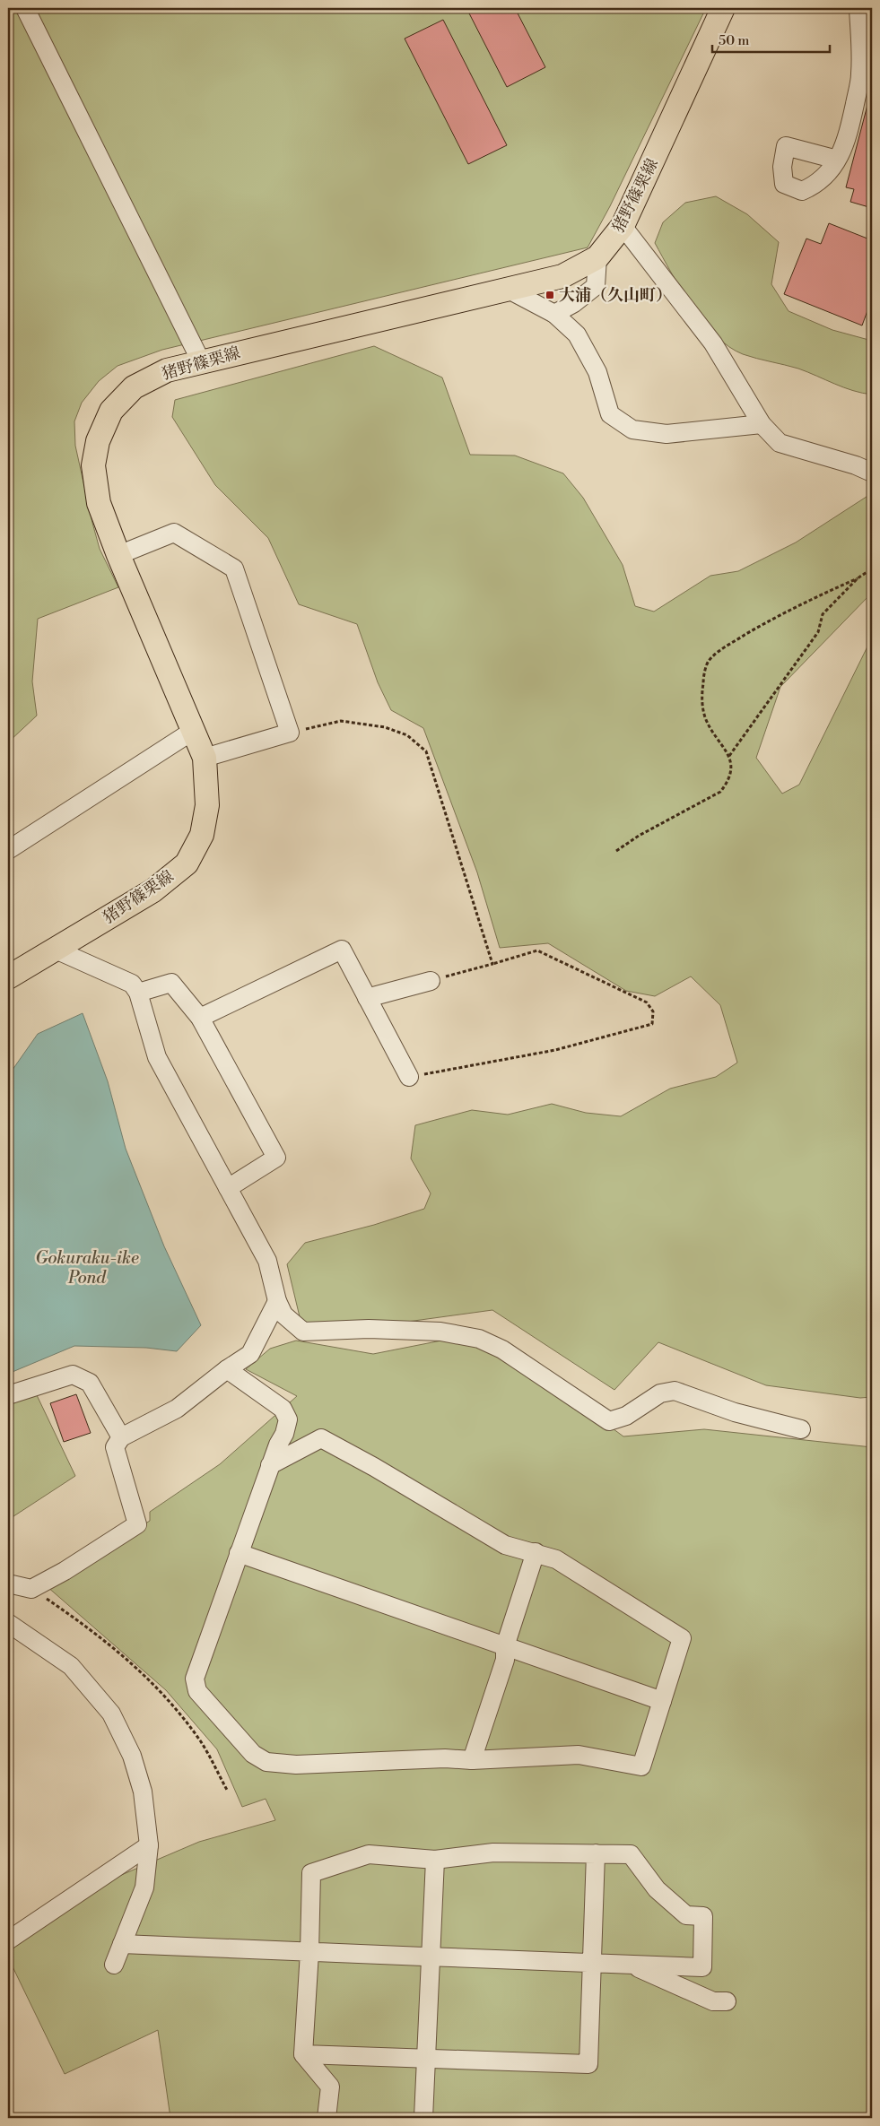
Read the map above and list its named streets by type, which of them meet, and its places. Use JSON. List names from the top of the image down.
{
  "streets": {
    "main road": ["猪野篠栗線"]
  },
  "water": ["Gokuraku-ike Pond"],
  "places": {
    "transit": ["大浦（久山町）"]
  },
  "scale_bar": "50 m"
}
